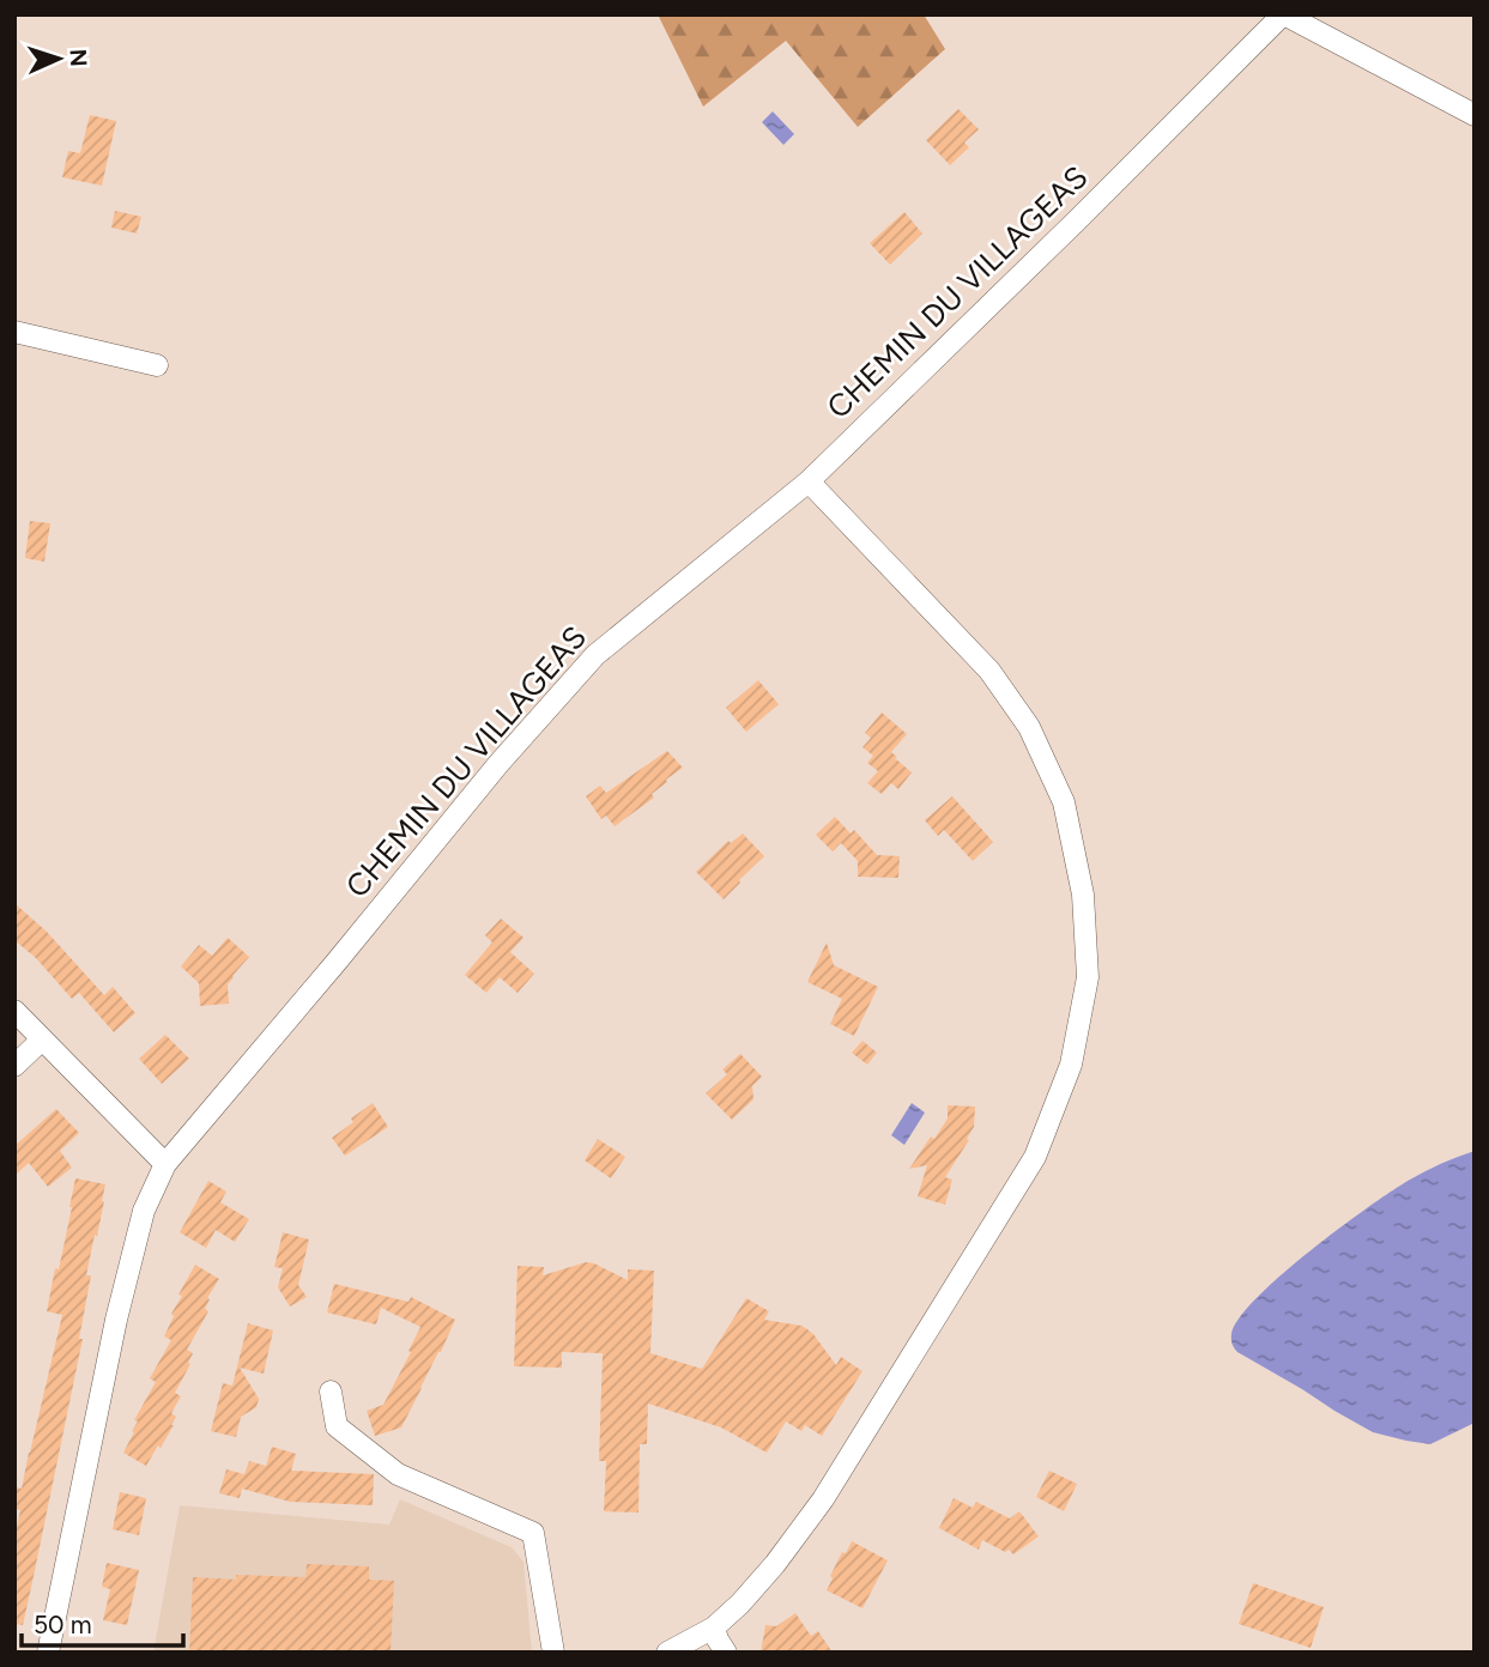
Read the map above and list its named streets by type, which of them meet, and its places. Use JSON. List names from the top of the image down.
{
  "streets": {
    "street": ["CHEMIN DU VILLAGEAS"]
  },
  "scale_bar": "50 m",
  "north": "right"
}
